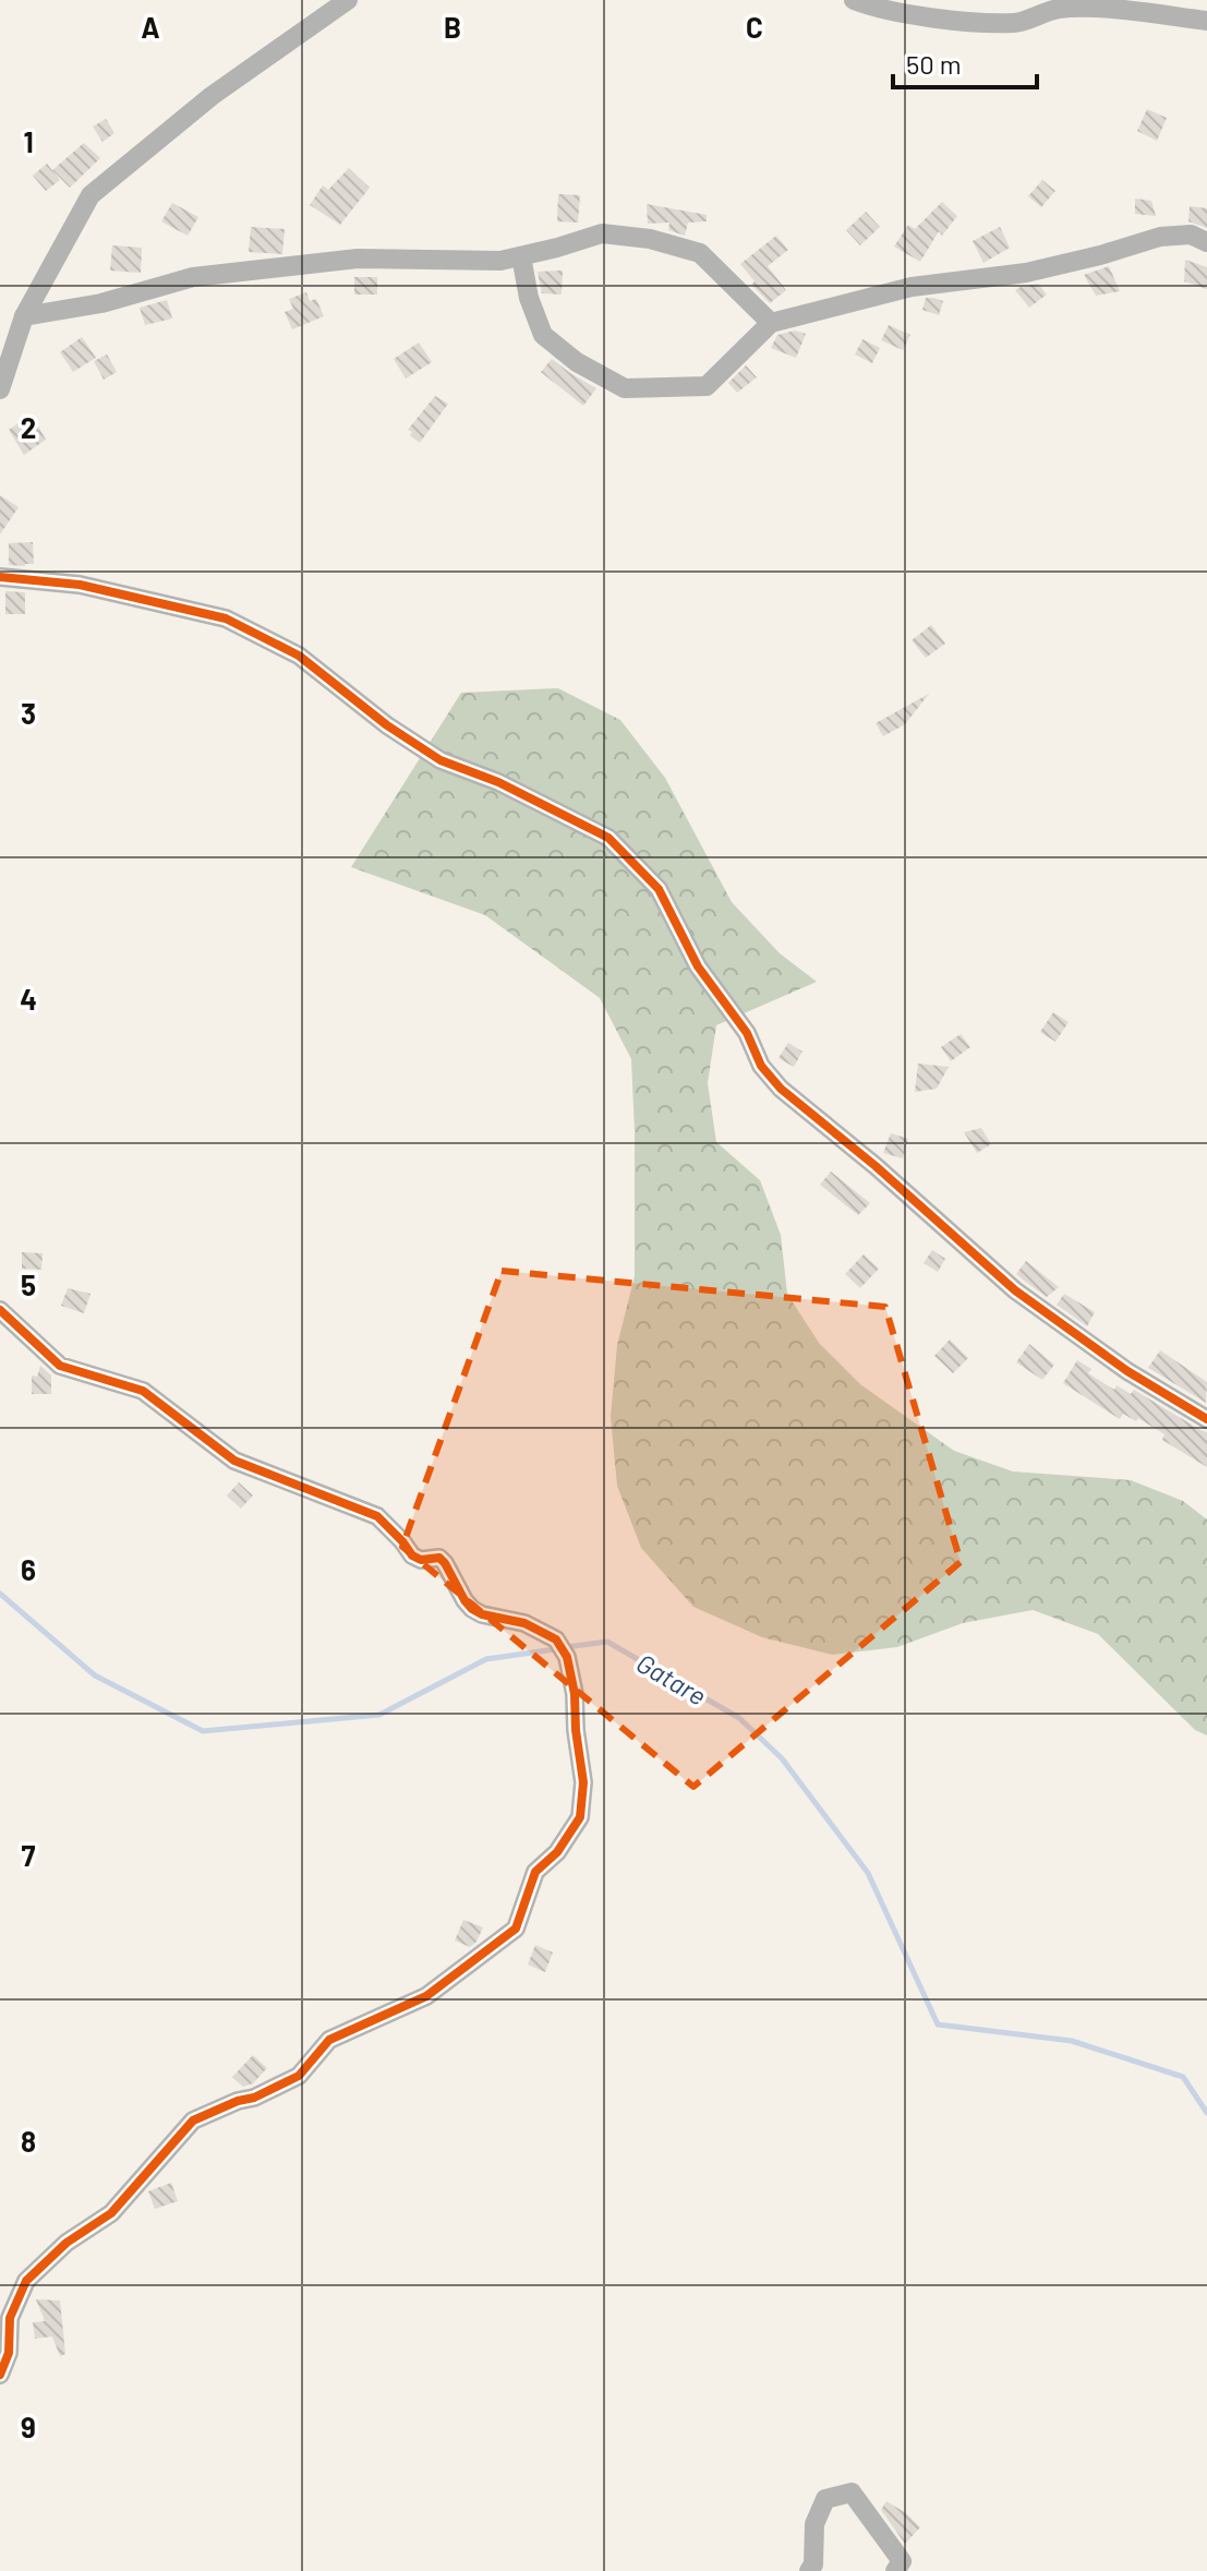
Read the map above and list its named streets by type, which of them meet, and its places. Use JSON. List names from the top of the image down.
{
  "water": ["Gatare"],
  "scale_bar": "50 m",
  "grid": {
    "columns": ["A", "B", "C"],
    "rows": [
      "1",
      "2",
      "3",
      "4",
      "5",
      "6",
      "7",
      "8",
      "9"
    ]
  }
}
